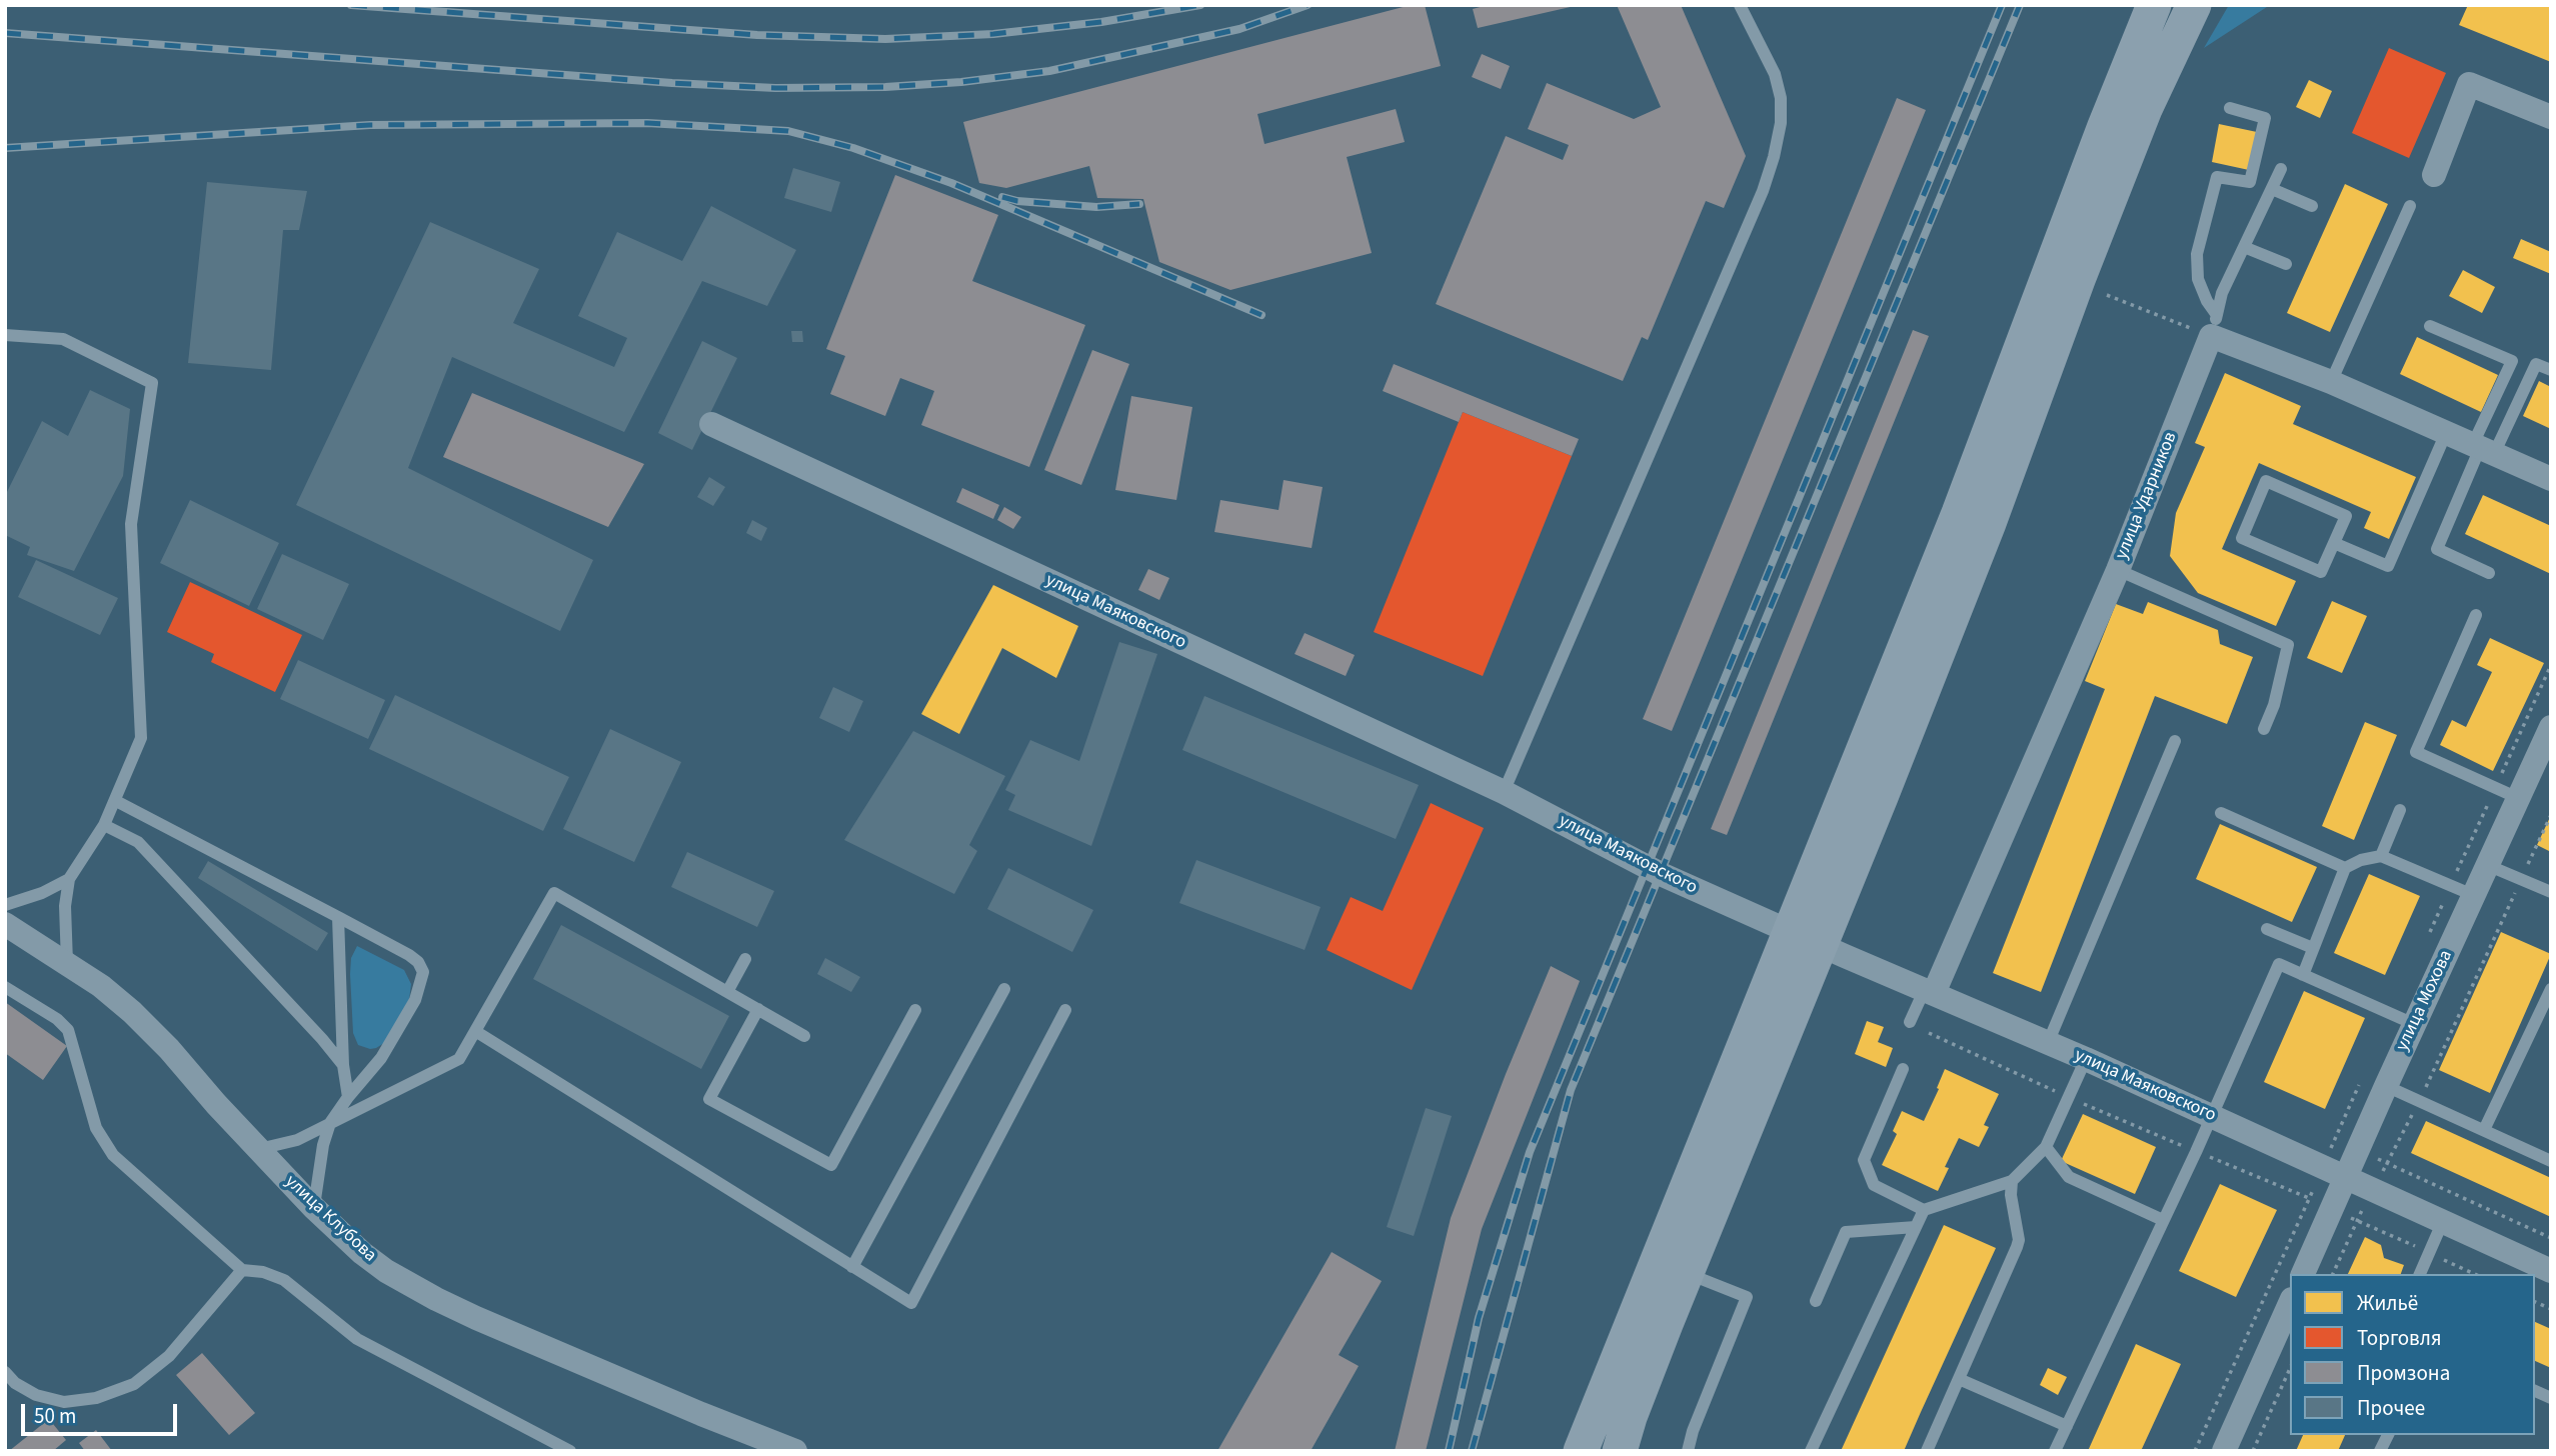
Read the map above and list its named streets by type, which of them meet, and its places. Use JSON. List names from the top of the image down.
{
  "streets": {
    "street": [
      "улица Ударников",
      "улица Маяковского",
      "улица Мохова",
      "улица Клубова"
    ]
  },
  "crossings": [
    ["улица Ударников", "улица Маяковского"],
    ["улица Маяковского", "улица Мохова"]
  ],
  "legend": [
    "Жильё",
    "Торговля",
    "Промзона",
    "Прочее"
  ],
  "scale_bar": "50 m"
}
